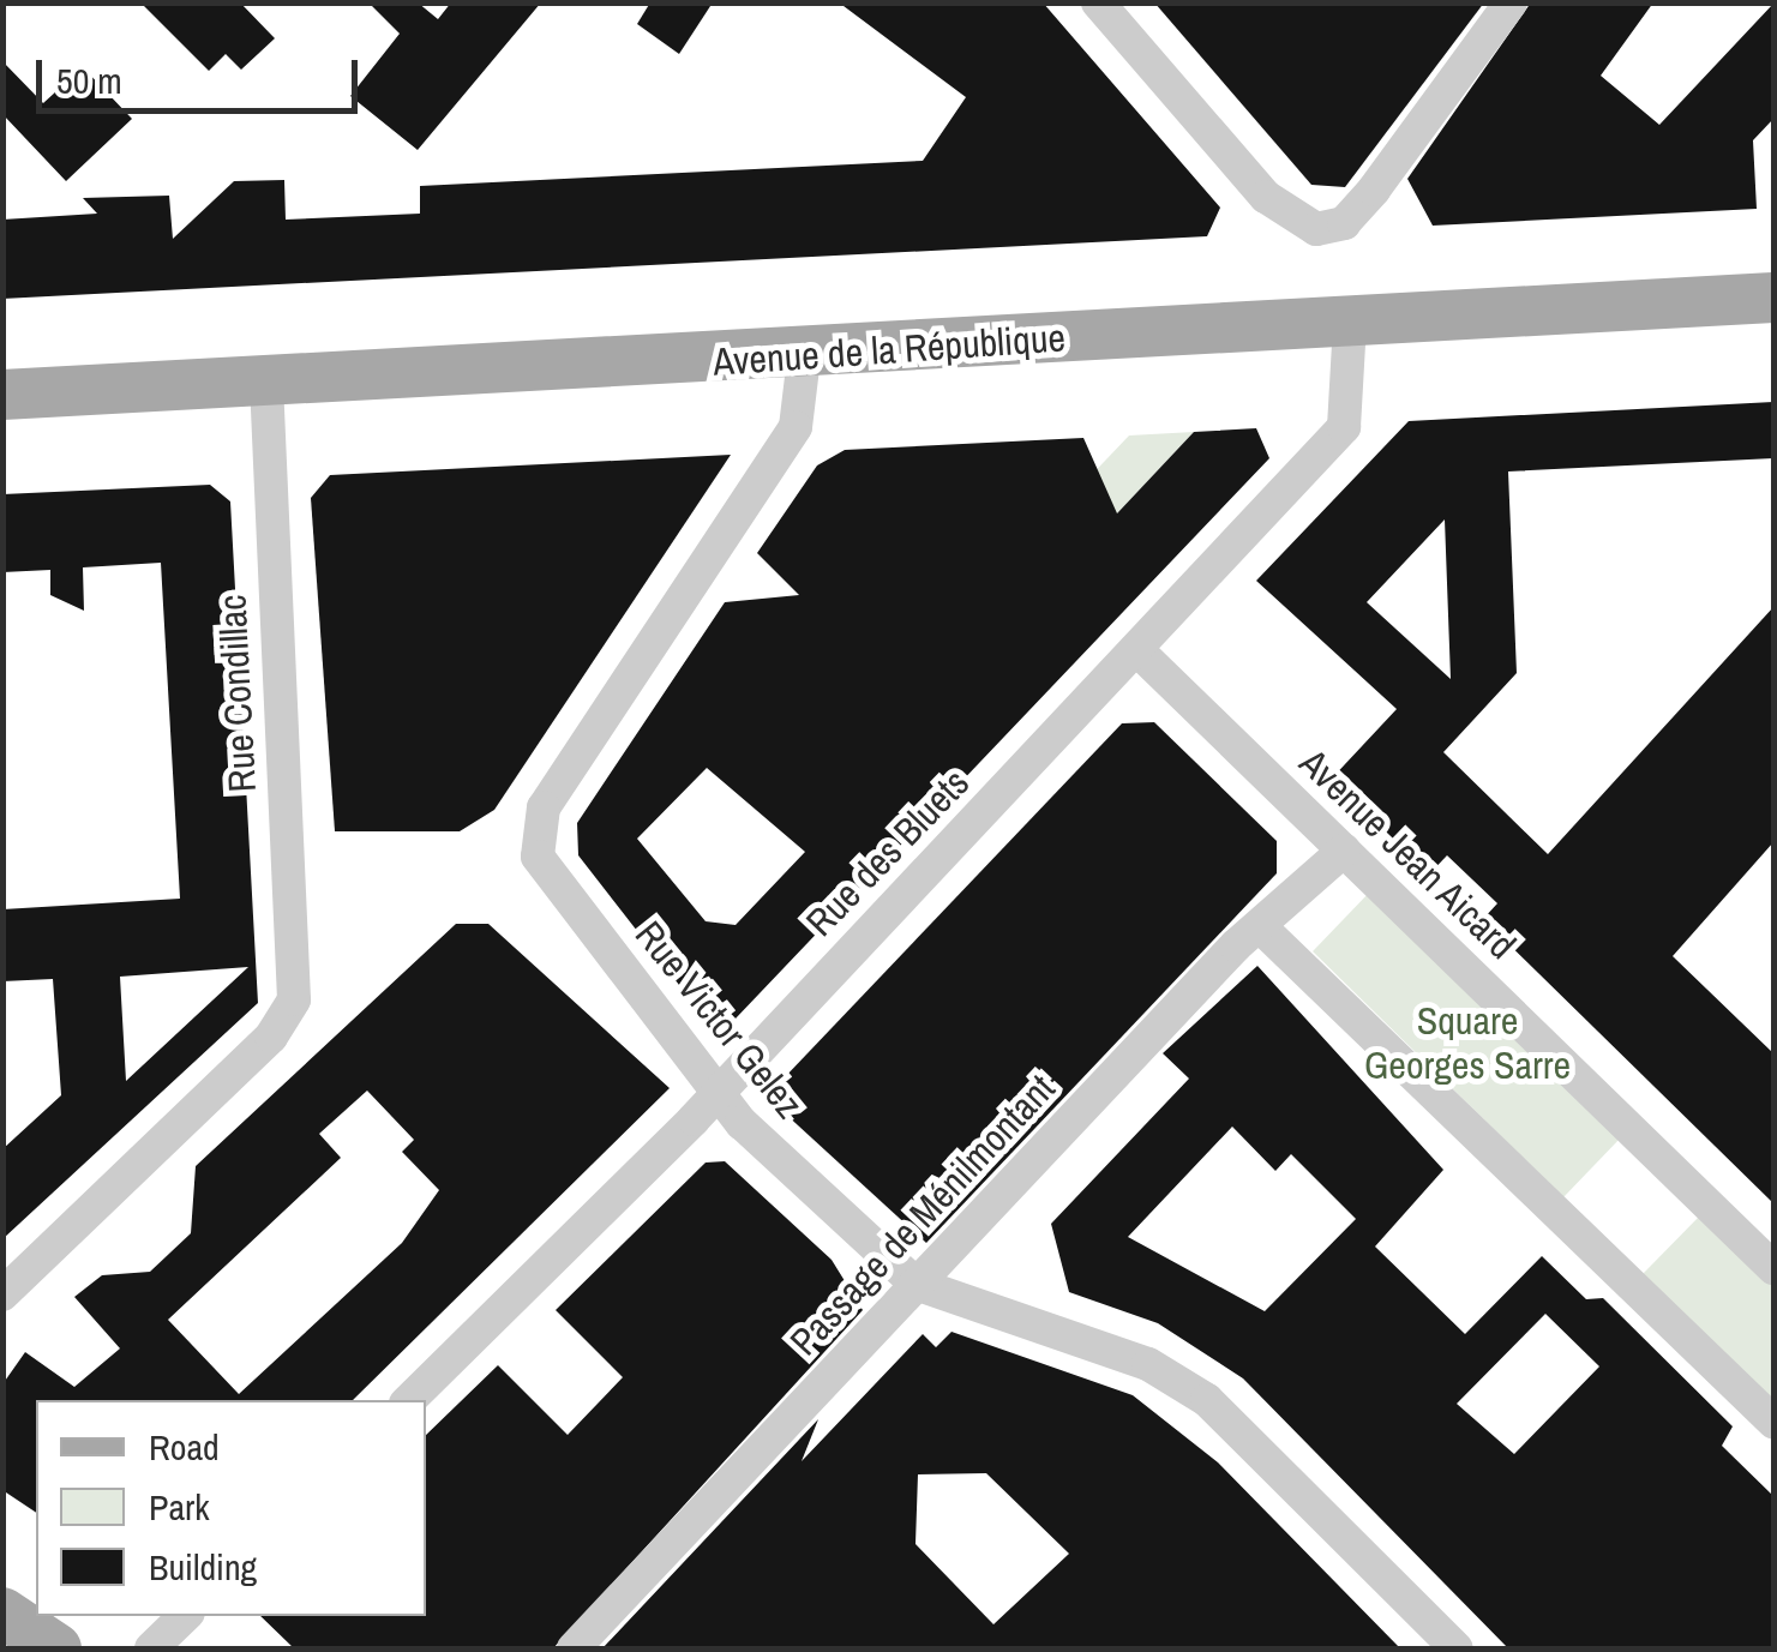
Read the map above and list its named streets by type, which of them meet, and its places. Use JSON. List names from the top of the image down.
{
  "streets": {
    "main road": ["Avenue de la République"],
    "street": [
      "Rue Condillac",
      "Rue des Bluets",
      "Avenue Jean Aicard",
      "Rue Victor Gelez",
      "Passage de Ménilmontant"
    ]
  },
  "crossings": [
    ["Avenue de la République", "Rue Condillac"],
    ["Avenue de la République", "Rue des Bluets"],
    ["Avenue de la République", "Rue Victor Gelez"],
    ["Rue des Bluets", "Avenue Jean Aicard"],
    ["Rue des Bluets", "Rue Victor Gelez"],
    ["Avenue Jean Aicard", "Passage de Ménilmontant"],
    ["Rue Victor Gelez", "Passage de Ménilmontant"]
  ],
  "parks": ["Square Georges Sarre"],
  "legend": ["Road", "Park", "Building"],
  "scale_bar": "50 m"
}
